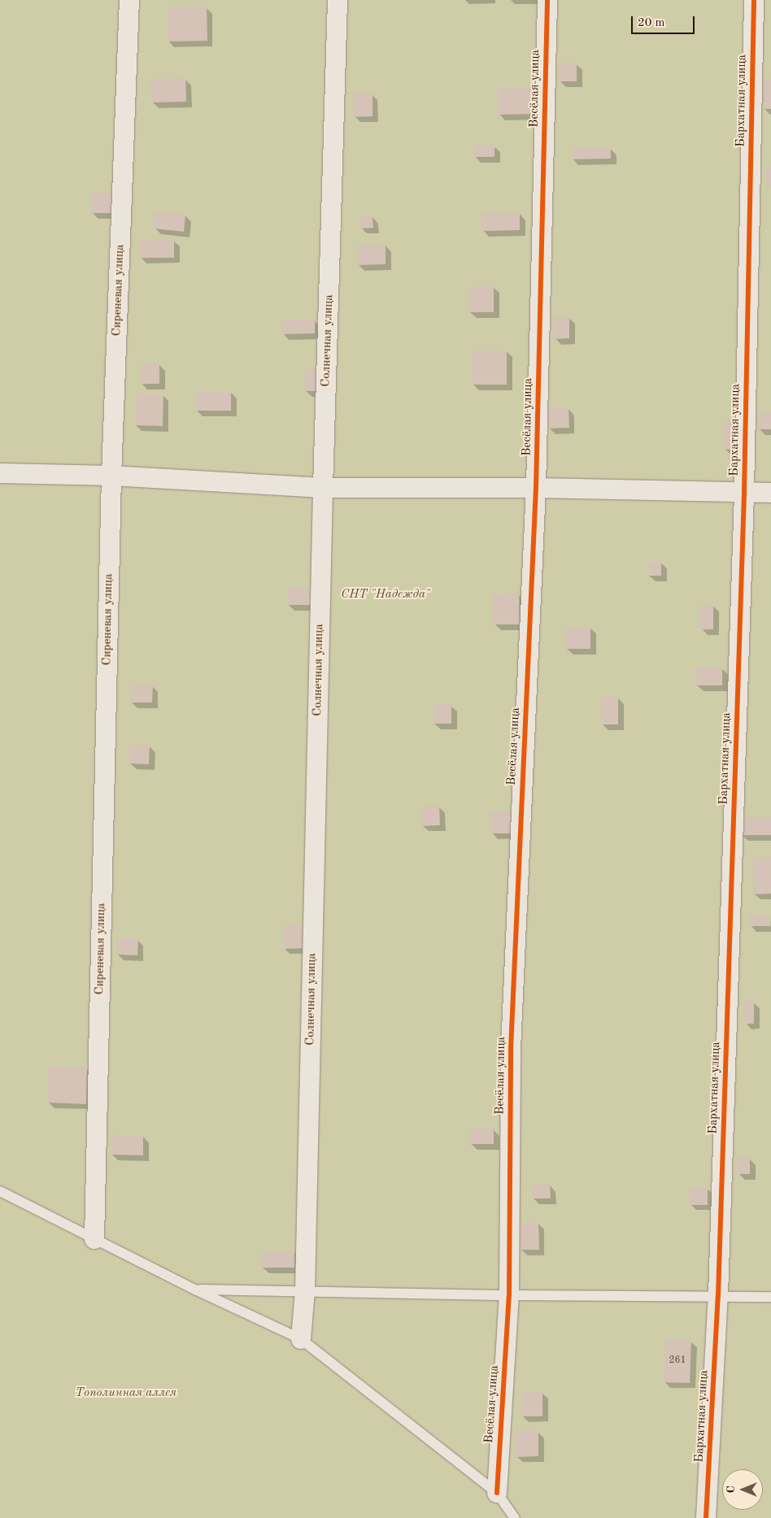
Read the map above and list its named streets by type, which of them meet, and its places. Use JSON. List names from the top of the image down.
{
  "streets": {
    "street": [
      "Весёлая улица",
      "Бархатная улица",
      "Сиреневая улица",
      "Солнечная улица"
    ]
  },
  "parks": ["СНТ \"Надежда\"", "Тополинная аллея"],
  "house_numbers": ["261"],
  "scale_bar": "20 m",
  "north": "left"
}
